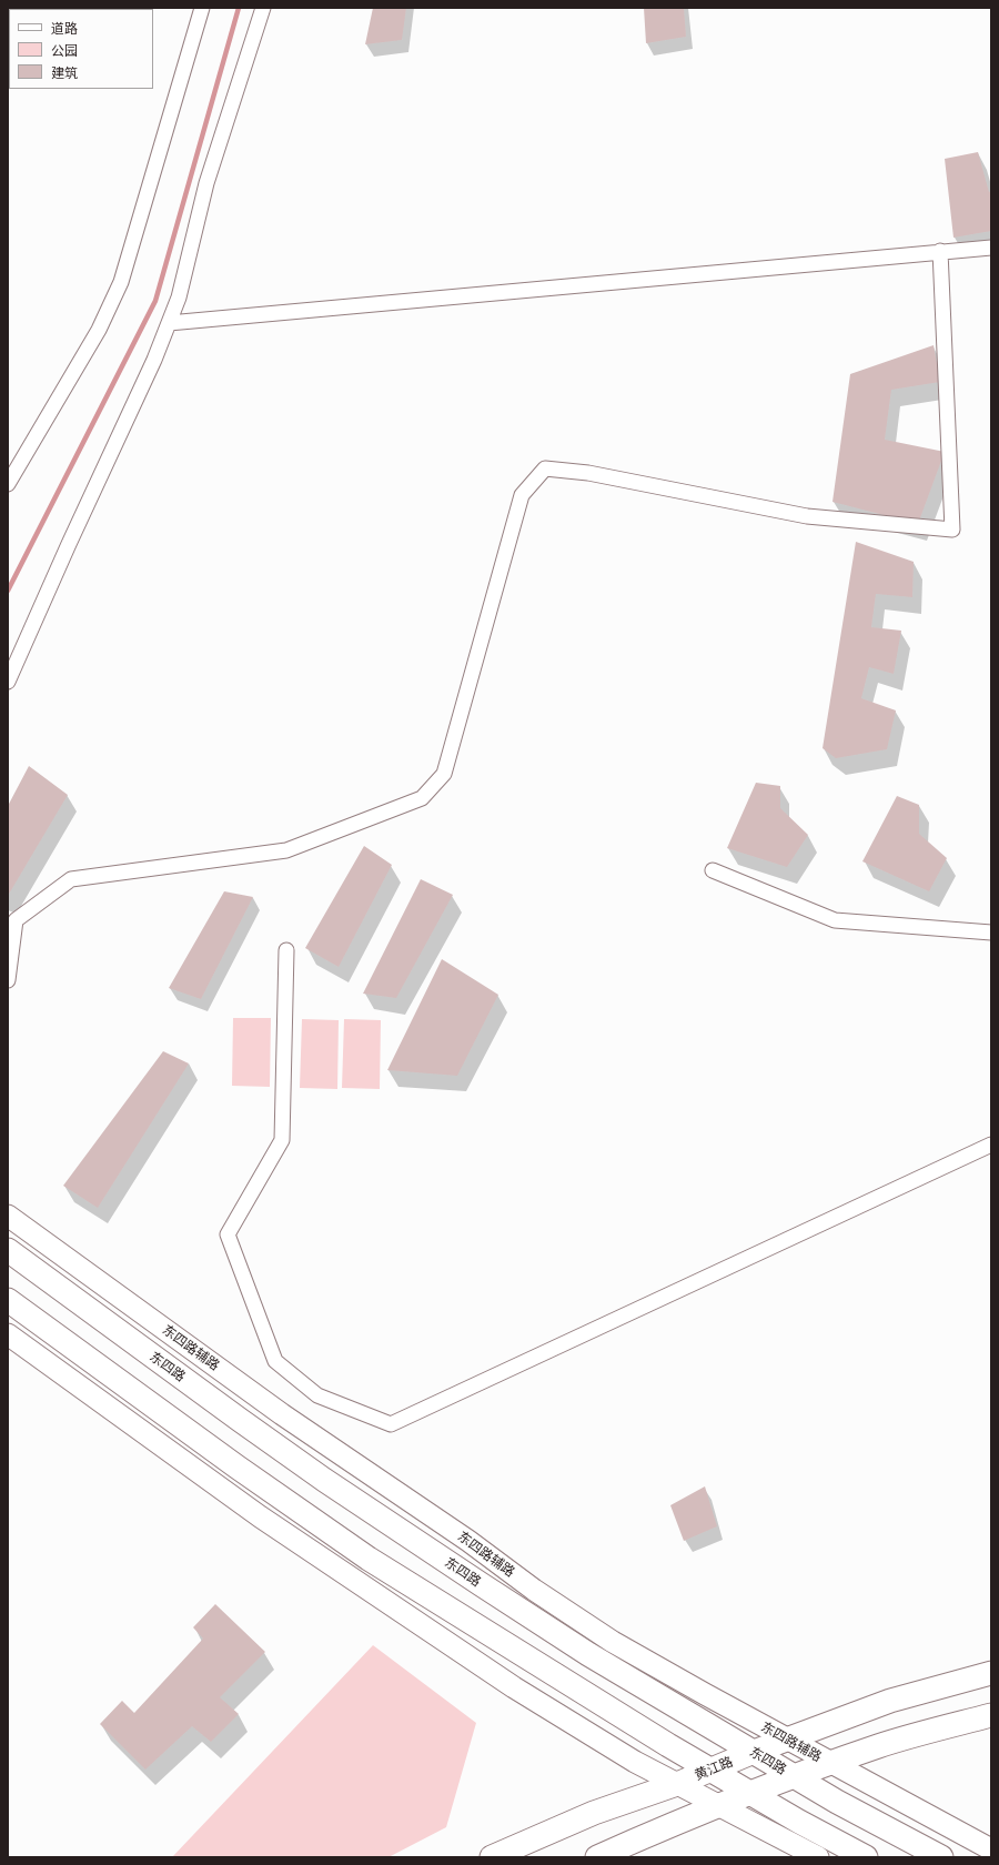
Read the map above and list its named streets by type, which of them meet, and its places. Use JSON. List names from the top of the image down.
{
  "streets": {
    "main road": ["东四路辅路", "东四路", "黄江路"]
  },
  "crossings": [
    ["东四路辅路", "黄江路"],
    ["东四路", "黄江路"]
  ],
  "legend": ["道路", "公园", "建筑"]
}
